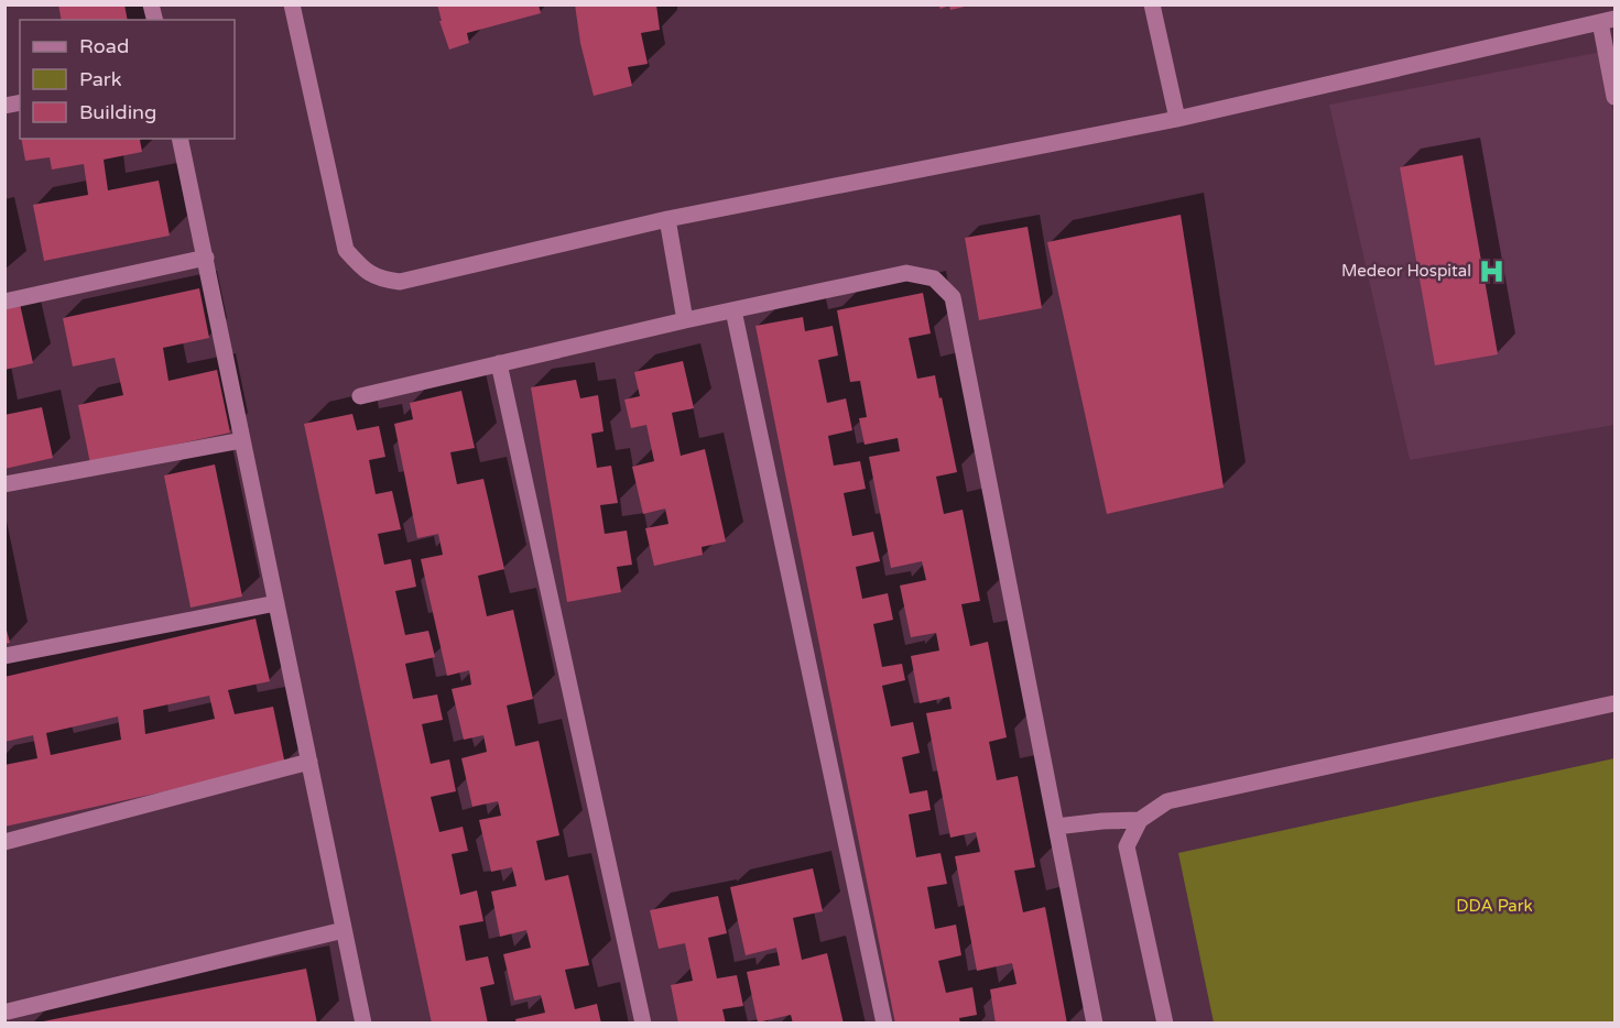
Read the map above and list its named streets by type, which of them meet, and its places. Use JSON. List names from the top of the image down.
{
  "parks": ["DDA Park"],
  "places": {
    "hospital": ["Medeor Hospital"]
  },
  "legend": ["Road", "Park", "Building"]
}
